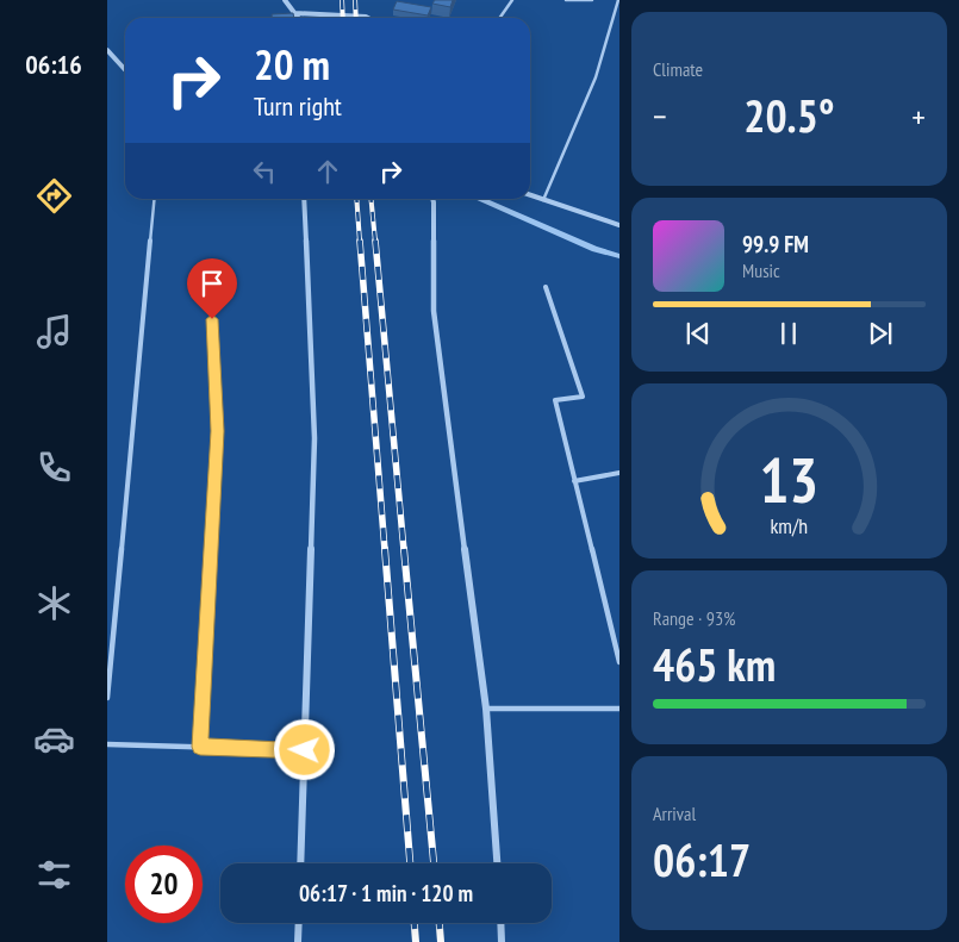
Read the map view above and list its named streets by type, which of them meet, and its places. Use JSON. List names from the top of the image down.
{
  "page": {
    "tabs": "06:16",
    "tile": [
      "Climate",
      ["Range · 93%", "465 km"],
      ["Arrival", "06:17"]
    ],
    "turn": ["20 m", "Turn right"],
    "heat": ["−", "20.5°", "+"],
    "song": ["99.9 FM", "Music"],
    "limit": "20",
    "trip": "06:17 · 1 min · 120 m",
    "gauge": ["13", "km/h"]
  }
}
